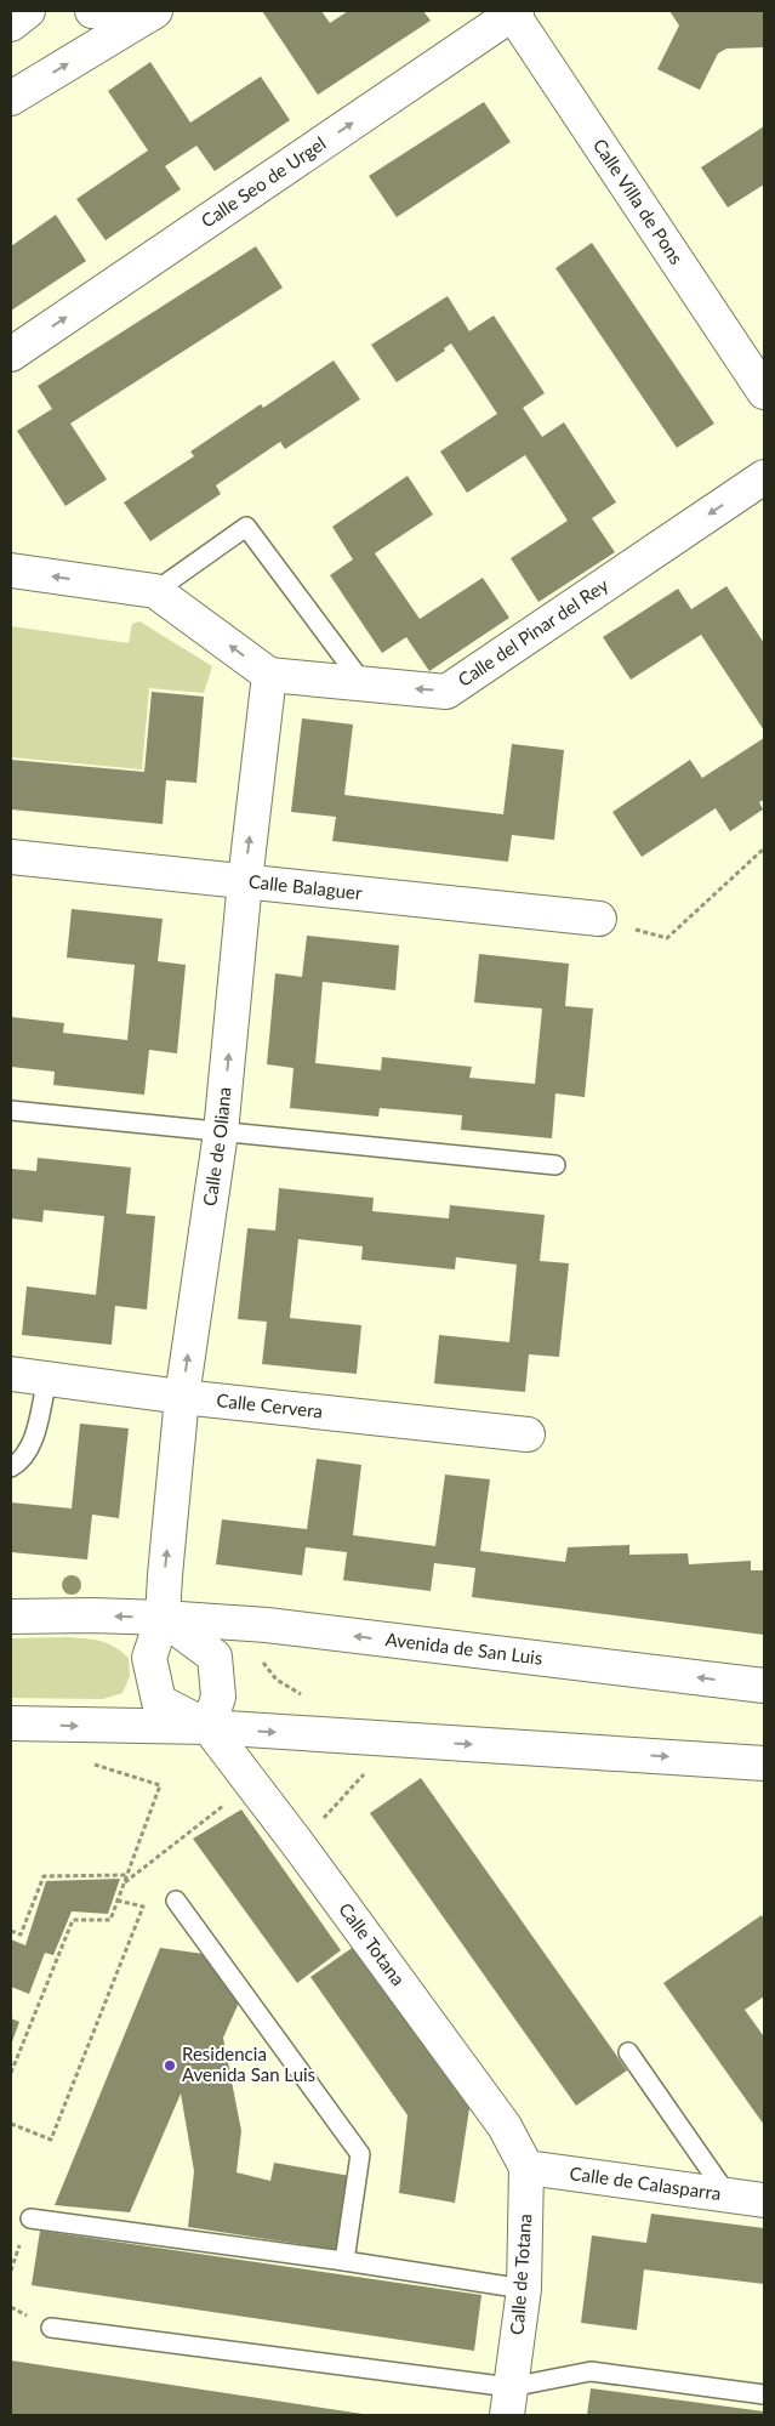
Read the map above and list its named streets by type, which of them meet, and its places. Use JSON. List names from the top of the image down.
{
  "streets": {
    "street": [
      "Calle Seo de Urgel",
      "Calle Villa de Pons",
      "Calle del Pinar del Rey",
      "Calle Balaguer",
      "Calle de Oliana",
      "Calle Cervera",
      "Avenida de San Luis",
      "Calle Totana",
      "Calle de Calasparra",
      "Calle de Totana"
    ]
  },
  "crossings": [
    ["Calle Seo de Urgel", "Calle Villa de Pons"],
    ["Calle del Pinar del Rey", "Calle de Oliana"],
    ["Calle Balaguer", "Calle de Oliana"],
    ["Calle de Oliana", "Calle Cervera"],
    ["Calle de Oliana", "Avenida de San Luis"],
    ["Calle Totana", "Calle de Calasparra"],
    ["Calle Totana", "Calle de Totana"],
    ["Calle de Calasparra", "Calle de Totana"]
  ],
  "one_way": ["Calle del Pinar del Rey", "Calle de Oliana"],
  "places": ["Residencia Avenida San Luis"]
}
